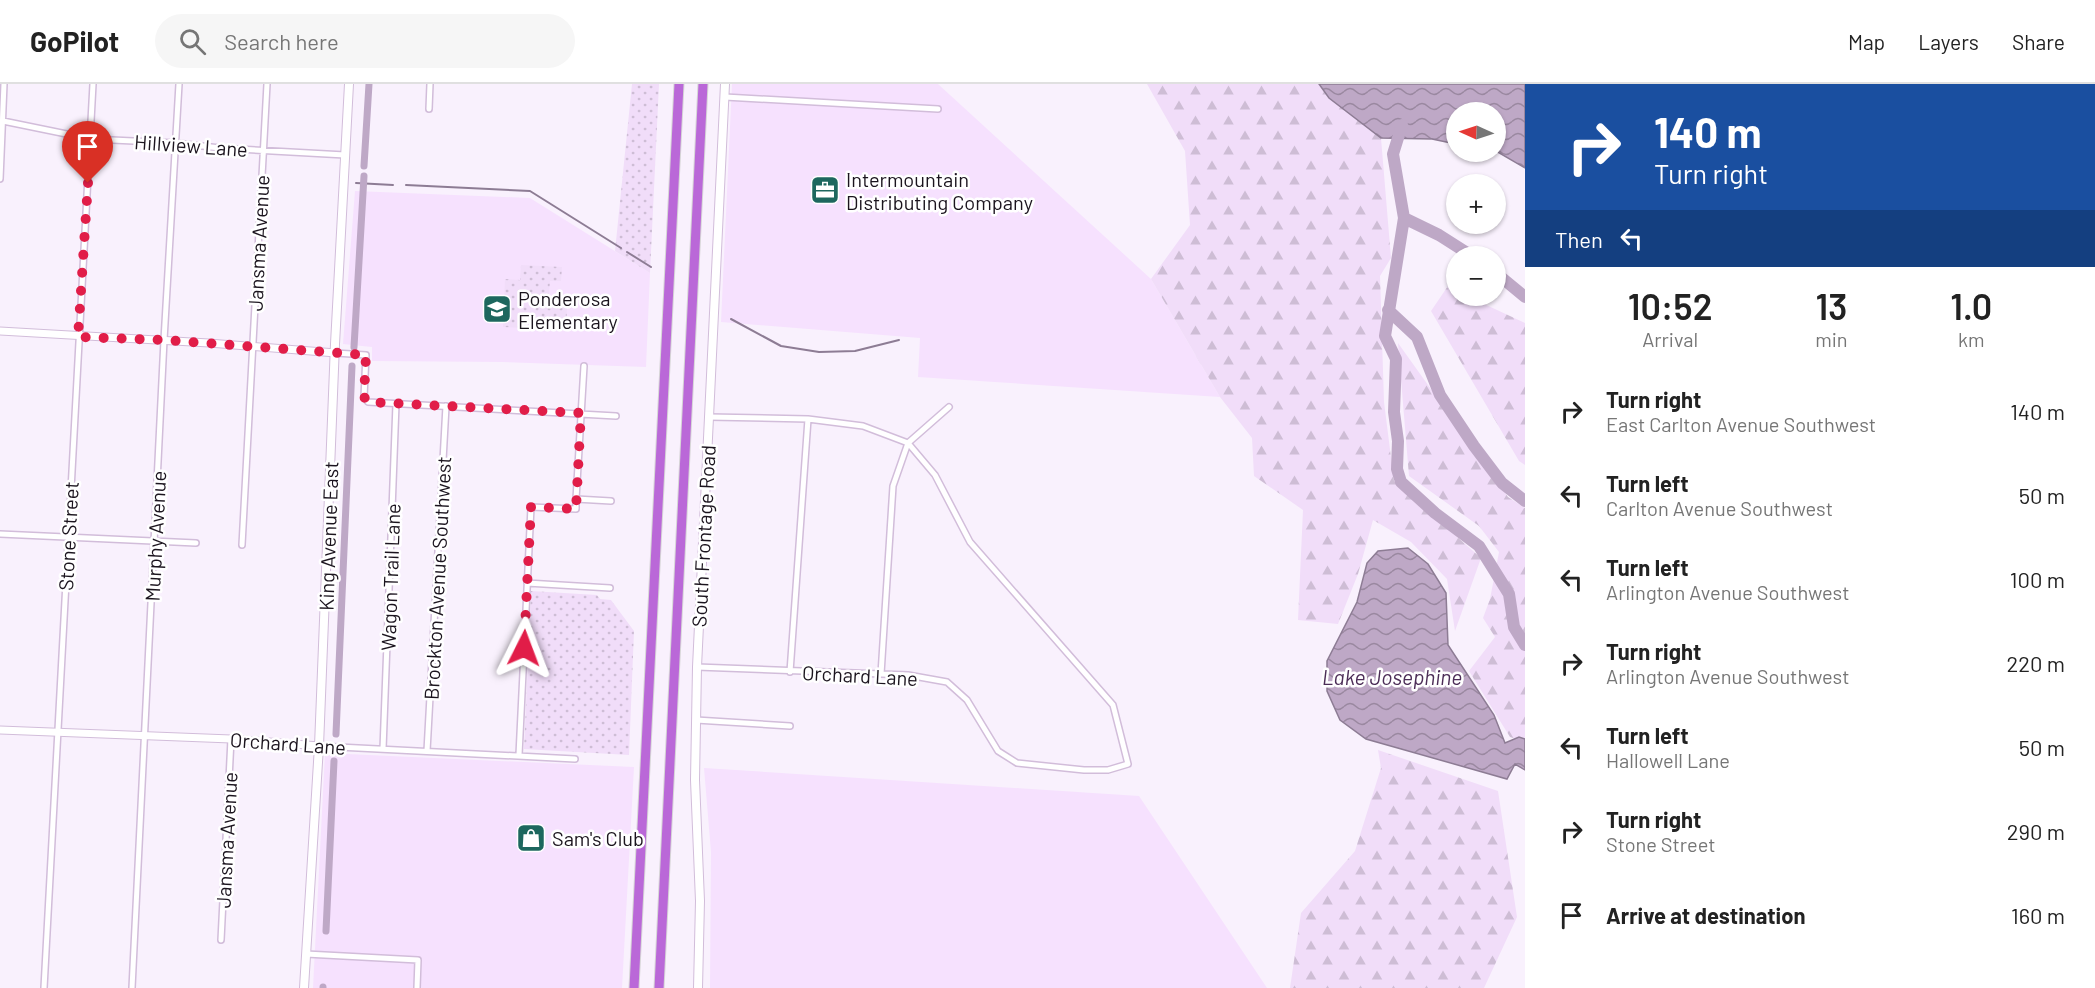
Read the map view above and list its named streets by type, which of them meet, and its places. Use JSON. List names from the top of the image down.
{
  "streets": {
    "main road": ["King Avenue East", "South Frontage Road"],
    "street": [
      "Hillview Lane",
      "Jansma Avenue",
      "Stone Street",
      "Murphy Avenue",
      "Wagon Trail Lane",
      "Brockton Avenue Southwest",
      "Orchard Lane"
    ]
  },
  "crossings": [
    ["Hillview Lane", "Jansma Avenue"],
    ["Hillview Lane", "Stone Street"],
    ["Hillview Lane", "Murphy Avenue"],
    ["Hillview Lane", "King Avenue East"],
    ["Jansma Avenue", "Orchard Lane"],
    ["Stone Street", "Orchard Lane"],
    ["Murphy Avenue", "Orchard Lane"],
    ["King Avenue East", "Orchard Lane"],
    ["South Frontage Road", "Orchard Lane"],
    ["Wagon Trail Lane", "Orchard Lane"],
    ["Brockton Avenue Southwest", "Orchard Lane"]
  ],
  "water": ["Lake Josephine"],
  "places": {
    "office": ["Intermountain Distributing Company"],
    "school or university": ["Ponderosa Elementary"],
    "shop": ["Sam's Club"]
  },
  "north": "left",
  "page": {
    "header": "GoPilot",
    "search": "Search here",
    "nav": ["Map", "Layers", "Share"],
    "turn": ["140 m", "Turn right"],
    "map_buttons": ["+", "−"],
    "then": "Then",
    "eta": [
      "10:52",
      "Arrival",
      "13",
      "min",
      "1.0",
      "km"
    ],
    "list": [
      {
        "name": "Turn right",
        "note": "East Carlton Avenue Southwest",
        "value": "140 m"
      },
      {
        "name": "Turn left",
        "note": "Carlton Avenue Southwest",
        "value": "50 m"
      },
      {
        "name": "Turn left",
        "note": "Arlington Avenue Southwest",
        "value": "100 m"
      },
      {
        "name": "Turn right",
        "note": "Arlington Avenue Southwest",
        "value": "220 m"
      },
      {
        "name": "Turn left",
        "note": "Hallowell Lane",
        "value": "50 m"
      },
      {
        "name": "Turn right",
        "note": "Stone Street",
        "value": "290 m"
      },
      {
        "name": "Arrive at destination",
        "value": "160 m"
      }
    ]
  }
}
